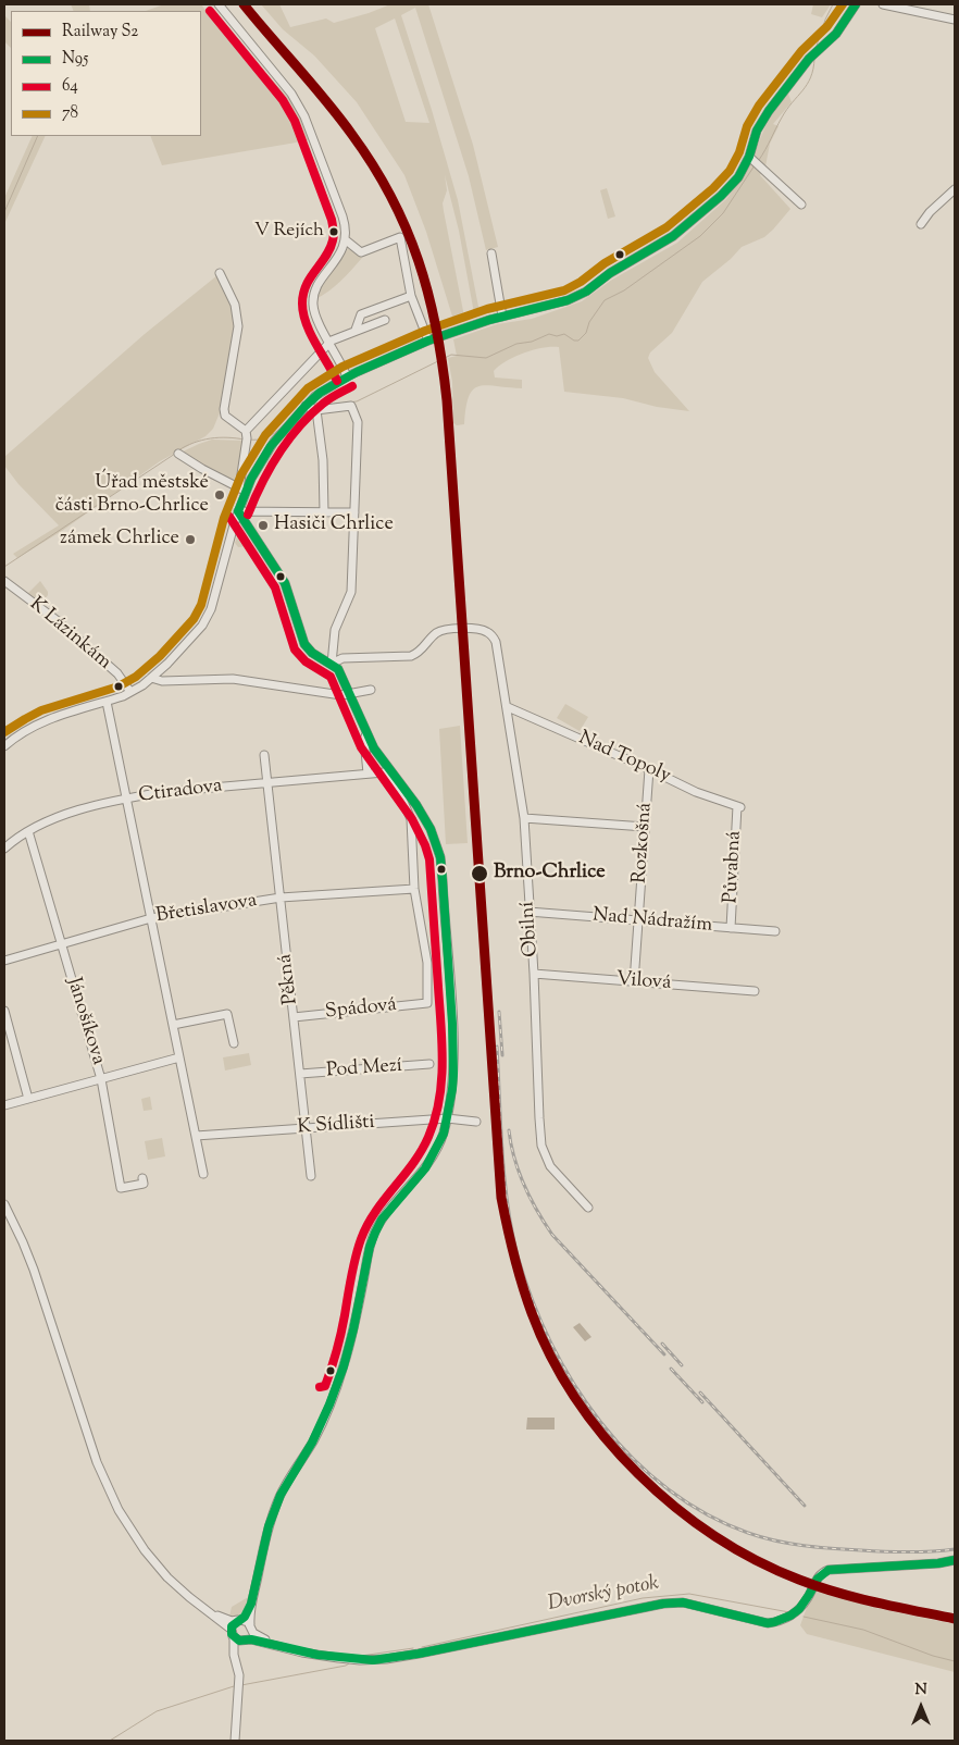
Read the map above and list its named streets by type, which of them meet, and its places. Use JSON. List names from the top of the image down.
{
  "streets": {
    "street": [
      "K Lázinkám",
      "Nad Topoly",
      "Ctiradova",
      "Rozkošná",
      "Půvabná",
      "Břetislavova",
      "Nad Nádražím",
      "Obilní",
      "Pěkná",
      "Vilová",
      "Spádová",
      "Jánošíkova",
      "Pod Mezí",
      "K Sídlišti"
    ]
  },
  "crossings": [
    ["Nad Topoly", "Rozkošná"],
    ["Nad Topoly", "Půvabná"],
    ["Nad Topoly", "Obilní"],
    ["Ctiradova", "Pěkná"],
    ["Ctiradova", "Jánošíkova"],
    ["Rozkošná", "Nad Nádražím"],
    ["Rozkošná", "Vilová"],
    ["Půvabná", "Nad Nádražím"],
    ["Břetislavova", "Pěkná"],
    ["Břetislavova", "Spádová"],
    ["Břetislavova", "Jánošíkova"],
    ["Nad Nádražím", "Obilní"],
    ["Obilní", "Vilová"],
    ["Pěkná", "Spádová"],
    ["Pěkná", "Pod Mezí"],
    ["Pěkná", "K Sídlišti"]
  ],
  "water": ["Dvorský potok"],
  "places": [
    "V Rejích",
    "Úřad městské části Brno-Chrlice",
    "Hasiči Chrlice",
    "zámek Chrlice",
    "Brno-Chrlice"
  ],
  "lines": [
    "rail line S2",
    "transit line N95",
    "transit line 78",
    "transit line 64"
  ],
  "legend": [
    "Railway S2",
    "N95",
    "64",
    "78"
  ],
  "north": "top"
}
